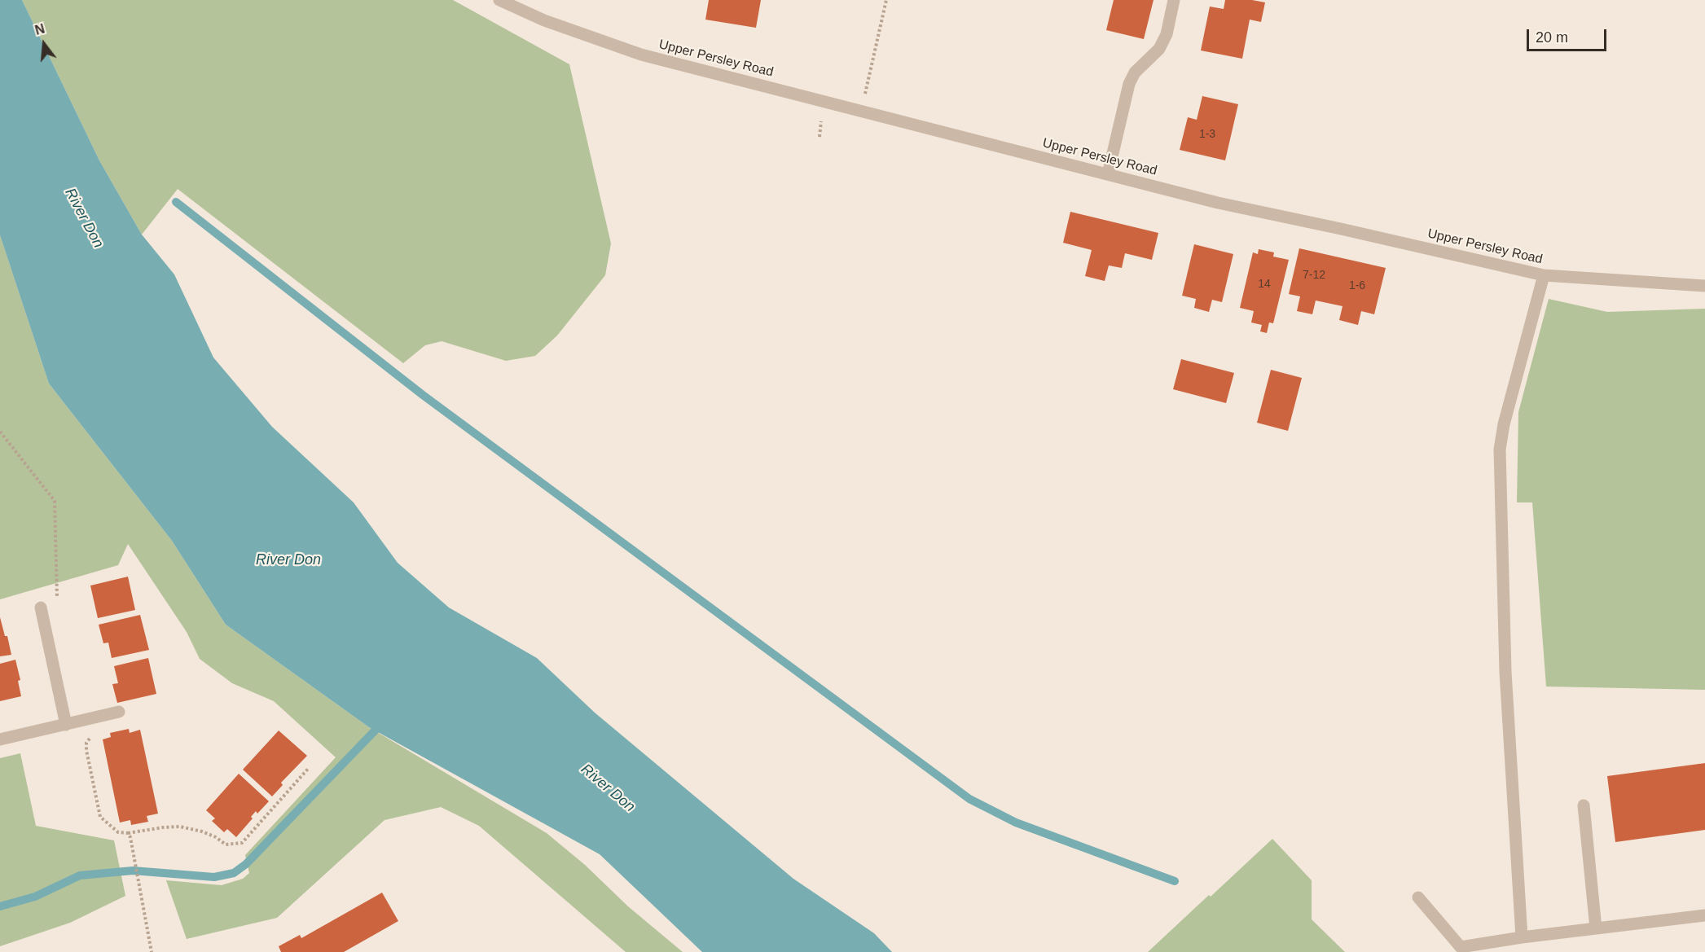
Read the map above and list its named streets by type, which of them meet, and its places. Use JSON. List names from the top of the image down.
{
  "streets": {
    "street": ["Upper Persley Road"]
  },
  "water": ["River Don"],
  "house_numbers": [
    "1-3",
    "7-12",
    "14",
    "1-6"
  ],
  "scale_bar": "20 m",
  "north": "top"
}
